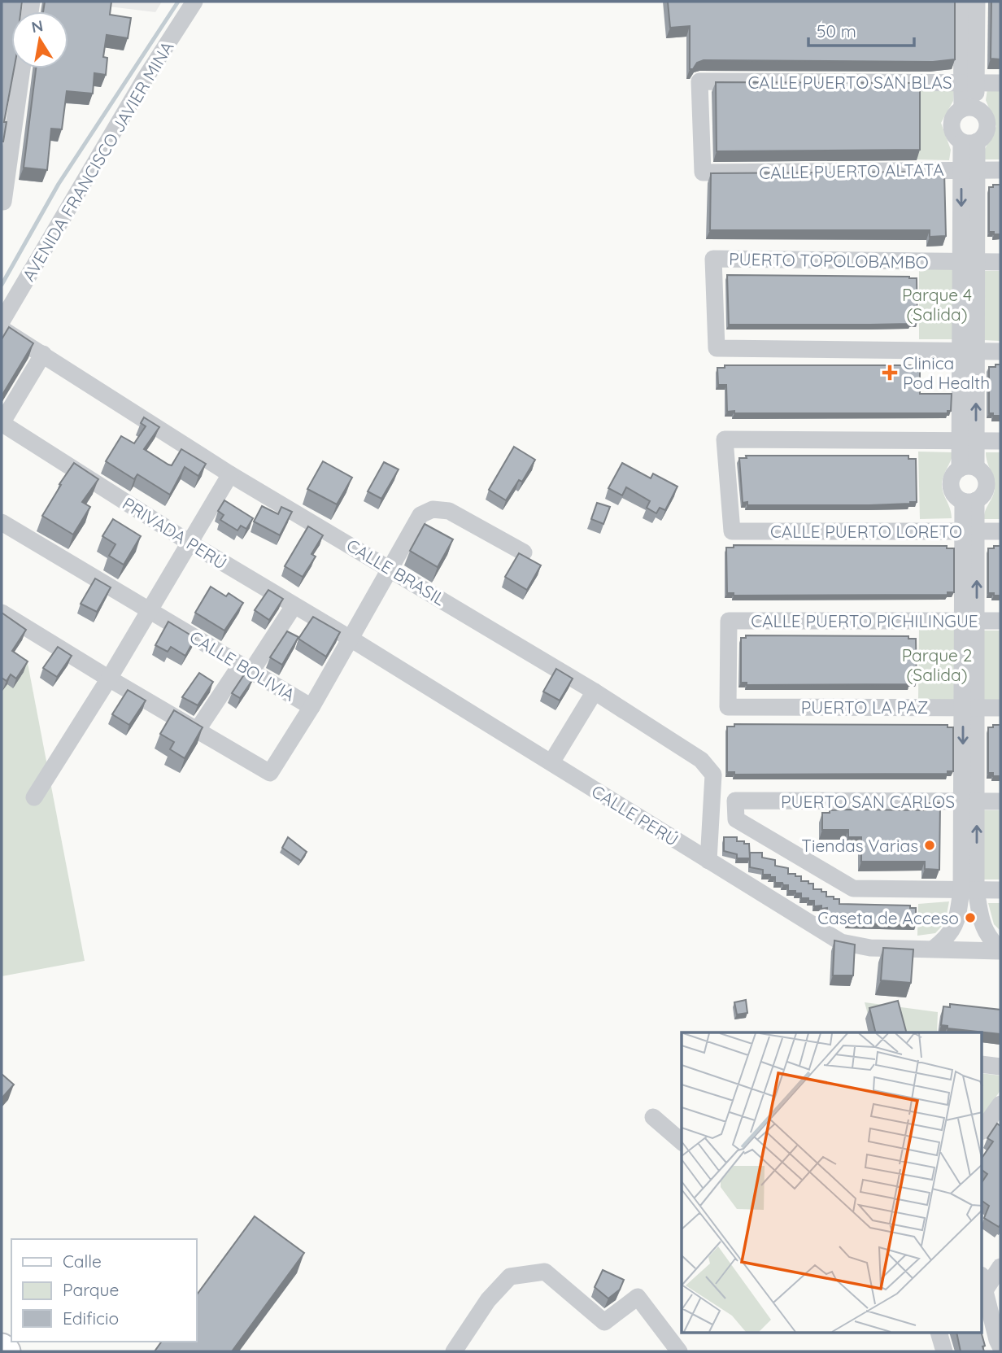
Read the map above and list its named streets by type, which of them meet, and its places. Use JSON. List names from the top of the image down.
{
  "streets": {
    "street": [
      "CALLE PUERTO SAN BLAS",
      "AVENIDA FRANCISCO JAVIER MINA",
      "CALLE PUERTO ALTATA",
      "PUERTO TOPOLOBAMBO",
      "CALLE PUERTO LORETO",
      "PRIVADA PERÚ",
      "CALLE BRASIL",
      "CALLE PUERTO PICHILINGUE",
      "CALLE BOLIVIA",
      "PUERTO LA PAZ",
      "PUERTO SAN CARLOS",
      "CALLE PERÚ"
    ]
  },
  "crossings": [
    ["CALLE PUERTO SAN BLAS", "CALLE PUERTO ALTATA"],
    ["PRIVADA PERÚ", "CALLE BOLIVIA"],
    ["PRIVADA PERÚ", "CALLE PERÚ"],
    ["CALLE BRASIL", "CALLE BOLIVIA"],
    ["CALLE BRASIL", "CALLE PERÚ"],
    ["CALLE PUERTO PICHILINGUE", "PUERTO LA PAZ"],
    ["CALLE BOLIVIA", "CALLE PERÚ"]
  ],
  "parks": ["Parque 4 (Salida)", "Parque 2 (Salida)"],
  "places": {
    "health": ["Clinica Pod Health"],
    "other": ["Tiendas Varias", "Caseta de Acceso"]
  },
  "legend": ["Calle", "Parque", "Edificio"],
  "scale_bar": "50 m",
  "north": "top"
}
